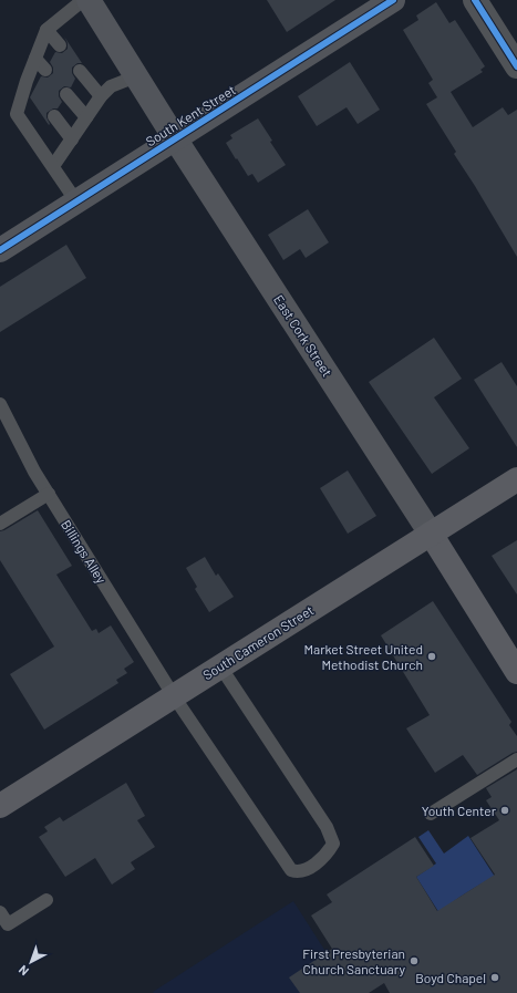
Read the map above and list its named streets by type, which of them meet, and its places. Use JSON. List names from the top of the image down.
{
  "streets": {
    "main road": ["South Kent Street", "East Cork Street", "South Cameron Street"],
    "lane": ["Billings Alley"]
  },
  "crossings": [
    ["South Kent Street", "East Cork Street"],
    ["East Cork Street", "South Cameron Street"],
    ["Billings Alley", "South Cameron Street"]
  ],
  "places": [
    "Market Street United Methodist Church",
    "Youth Center",
    "First Presbyterian Church Sanctuary",
    "Boyd Chapel"
  ],
  "north": "bottom left"
}
